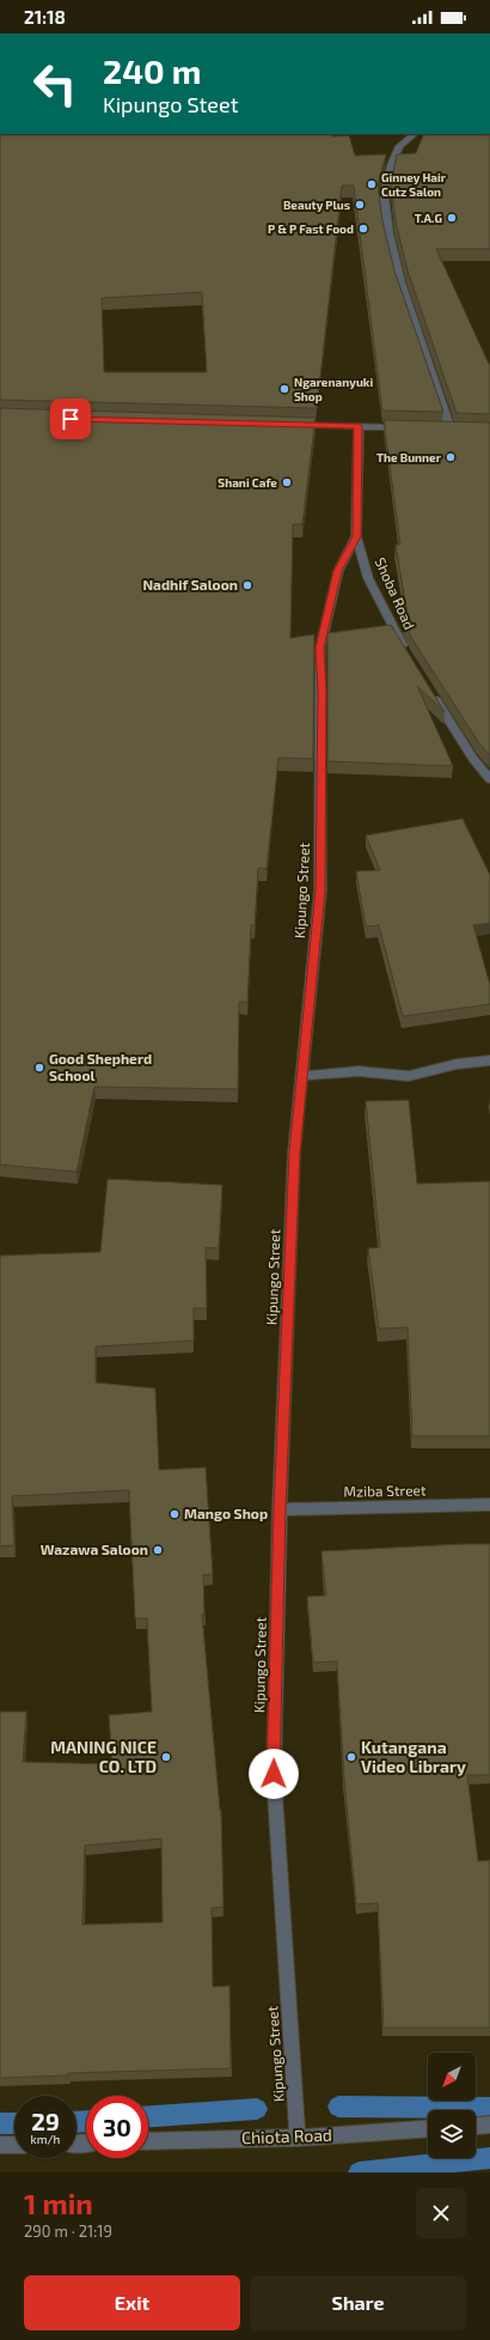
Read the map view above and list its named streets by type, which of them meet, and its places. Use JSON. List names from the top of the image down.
{
  "streets": {
    "street": [
      "Shoba Road",
      "Kipungo Street",
      "Mziba Street",
      "Chiota Road"
    ]
  },
  "crossings": [
    ["Shoba Road", "Kipungo Street"],
    ["Kipungo Street", "Mziba Street"],
    ["Kipungo Street", "Chiota Road"]
  ],
  "places": [
    "Ginney Hair Cutz Salon",
    "Beauty Plus",
    "T.A.G",
    "P & P Fast Food",
    "Ngarenanyuki Shop",
    "The Bunner",
    "Shani Cafe",
    "Nadhif Saloon",
    "Good Shepherd School",
    "Mango Shop",
    "Wazawa Saloon",
    "MANING NICE CO. LTD",
    "Kutangana Video Library"
  ],
  "north": "bottom left",
  "page": {
    "status": "21:18",
    "turn": ["240 m", "Kipungo Steet"],
    "speed": "29 km/h",
    "limit": "30",
    "heading": ["1 min", "290 m · 21:19"],
    "buttons": ["Exit", "Share"]
  }
}
